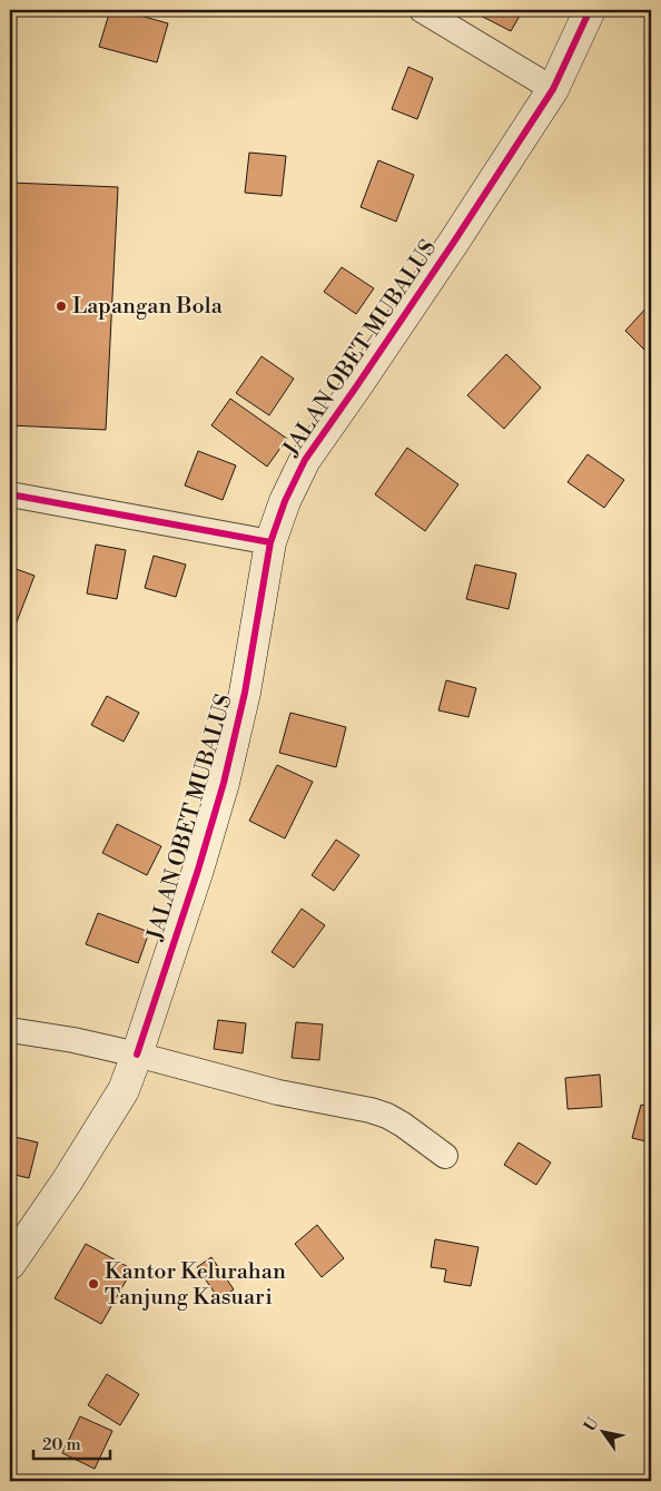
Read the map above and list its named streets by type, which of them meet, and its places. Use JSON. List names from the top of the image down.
{
  "streets": {
    "street": ["JALAN OBET MUBALUS"]
  },
  "places": ["Lapangan Bola", "Kantor Kelurahan Tanjung Kasuari"],
  "scale_bar": "20 m",
  "north": "top left"
}
